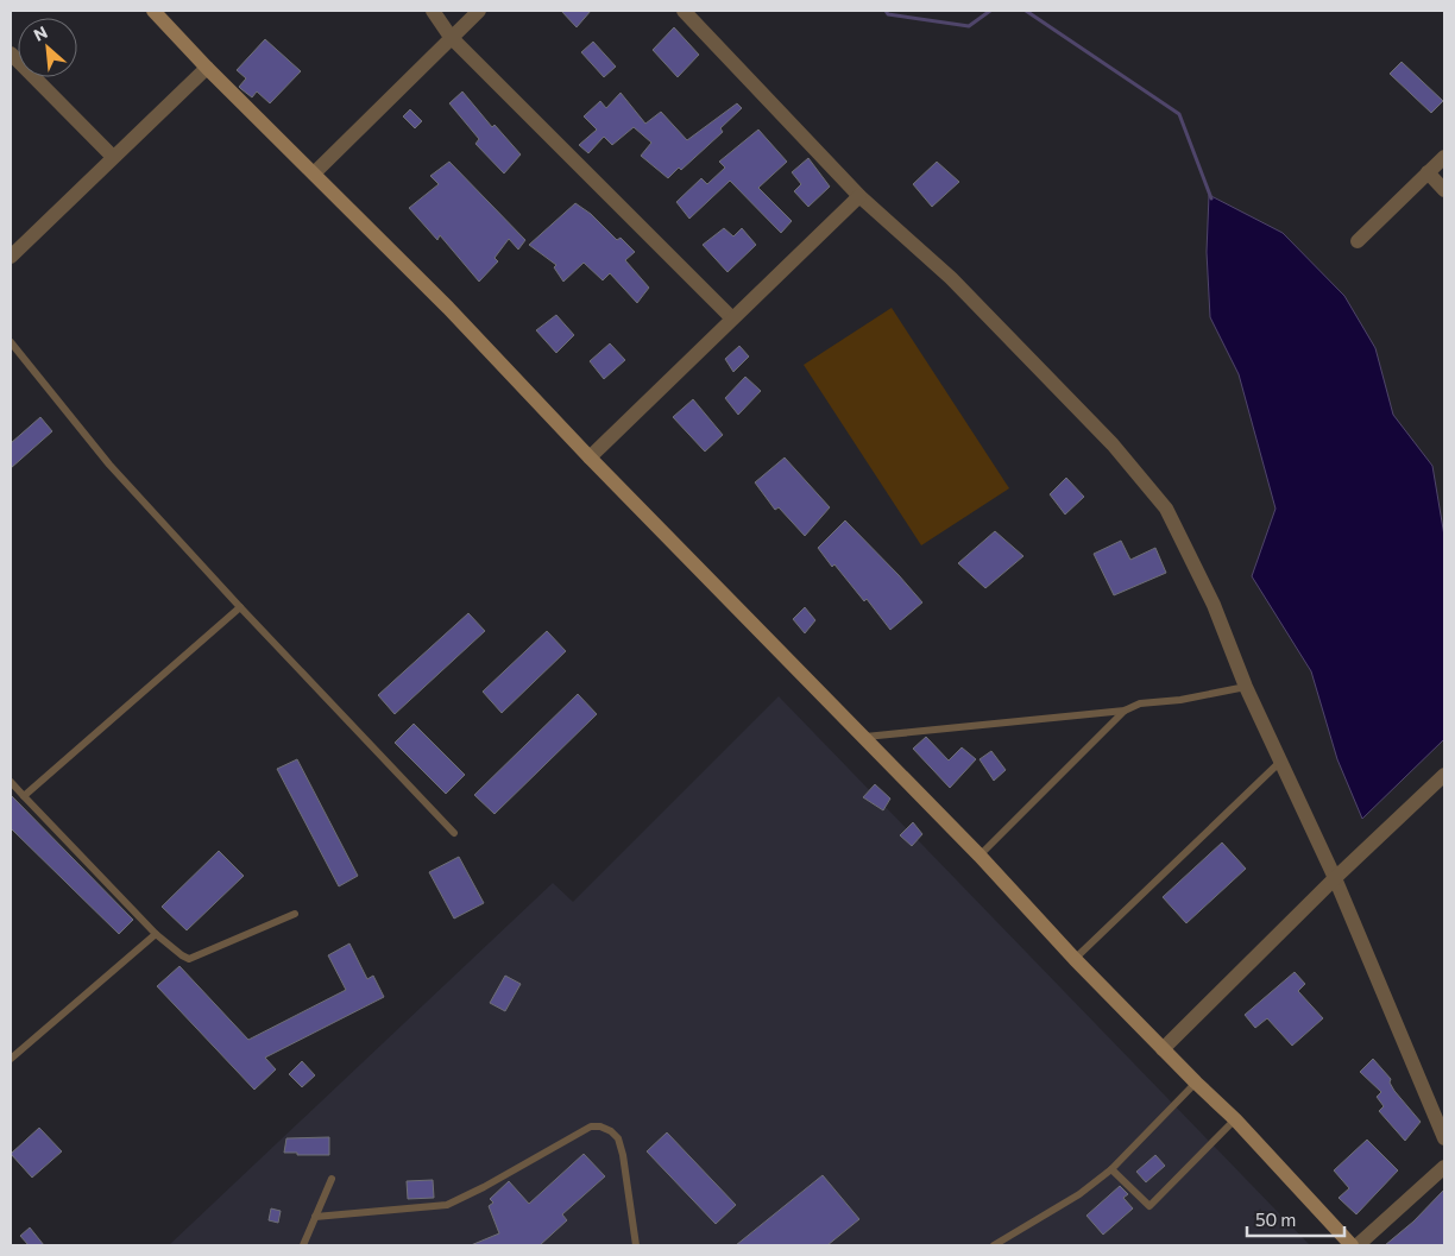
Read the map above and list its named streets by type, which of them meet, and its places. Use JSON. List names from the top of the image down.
{
  "scale_bar": "50 m",
  "north": "top left"
}
